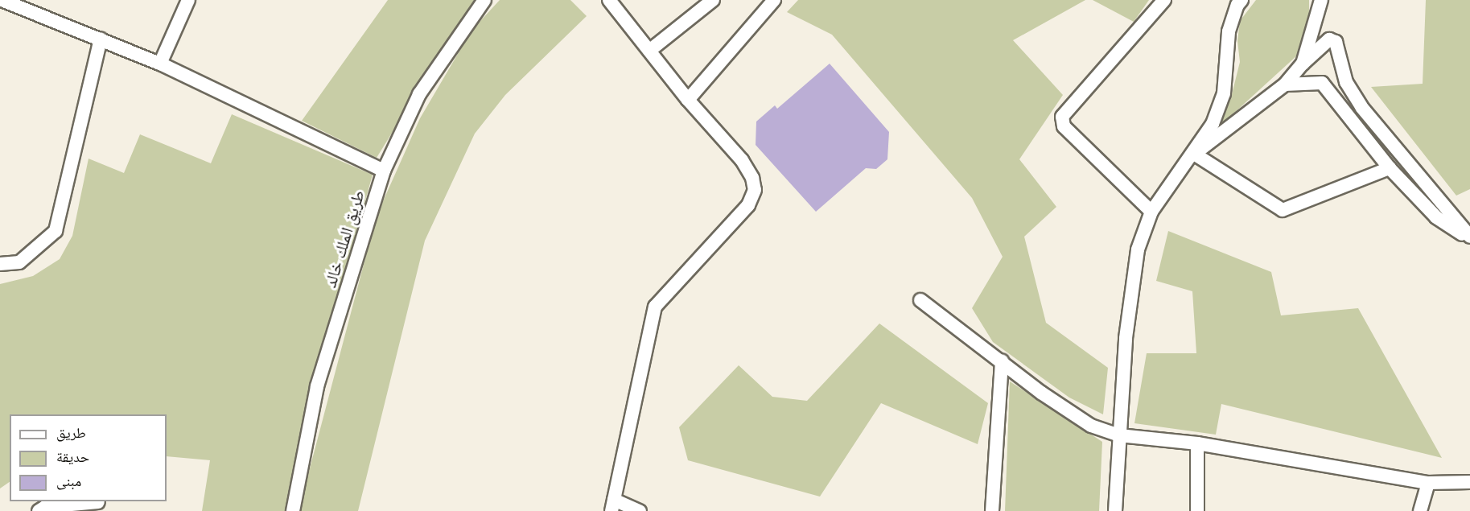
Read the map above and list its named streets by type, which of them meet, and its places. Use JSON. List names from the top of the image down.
{
  "streets": {
    "street": ["طريق الملك خالد"]
  },
  "legend": ["طريق", "حديقة", "مبنى"]
}
